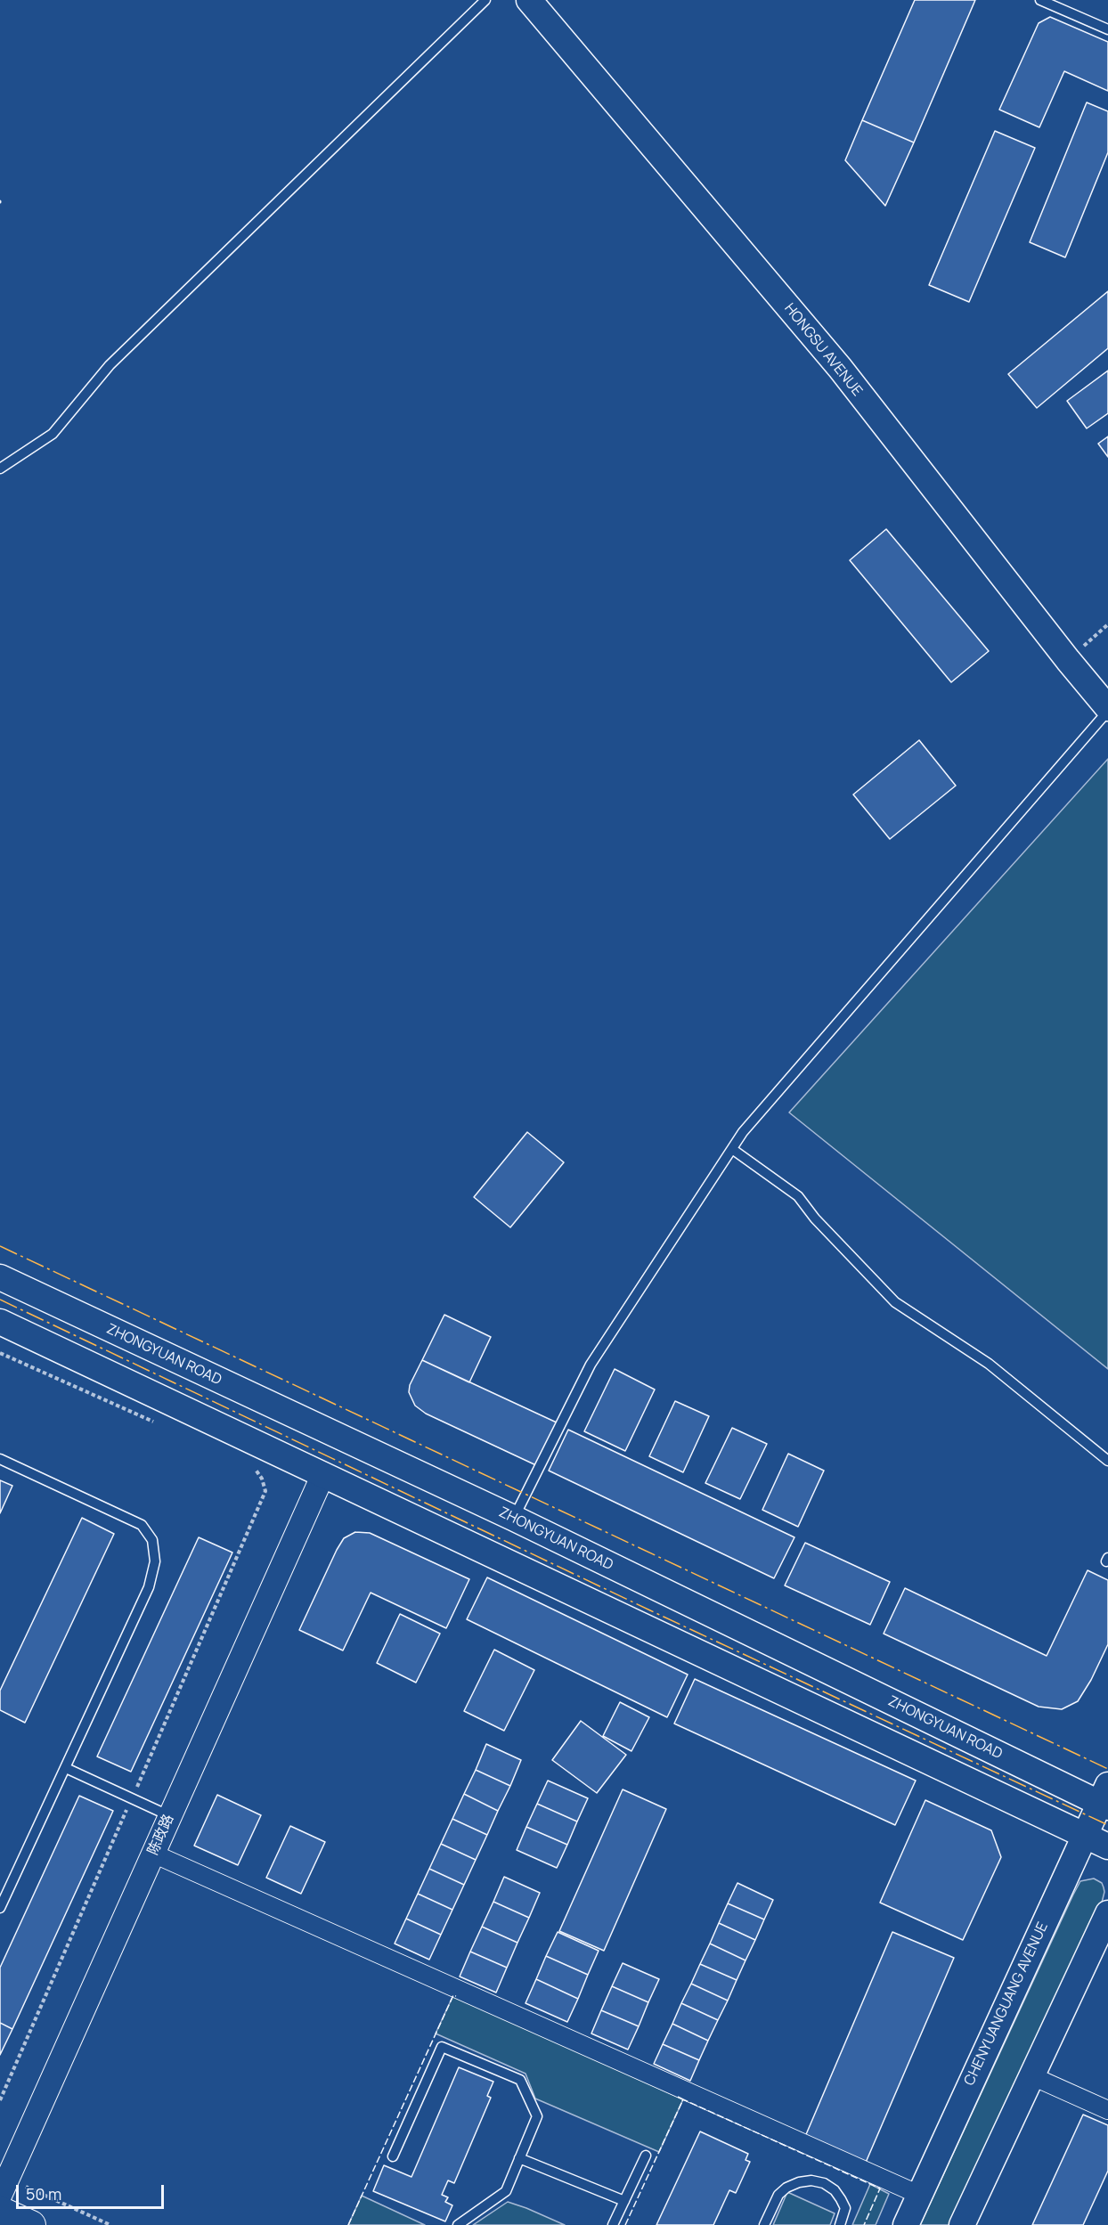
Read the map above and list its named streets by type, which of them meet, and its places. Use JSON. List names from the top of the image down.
{
  "streets": {
    "main road": ["HONGSU AVENUE", "ZHONGYUAN ROAD", "CHENYUANGUANG AVENUE"],
    "street": ["陈政路"]
  },
  "crossings": [
    ["ZHONGYUAN ROAD", "CHENYUANGUANG AVENUE"]
  ],
  "scale_bar": "50 m"
}
